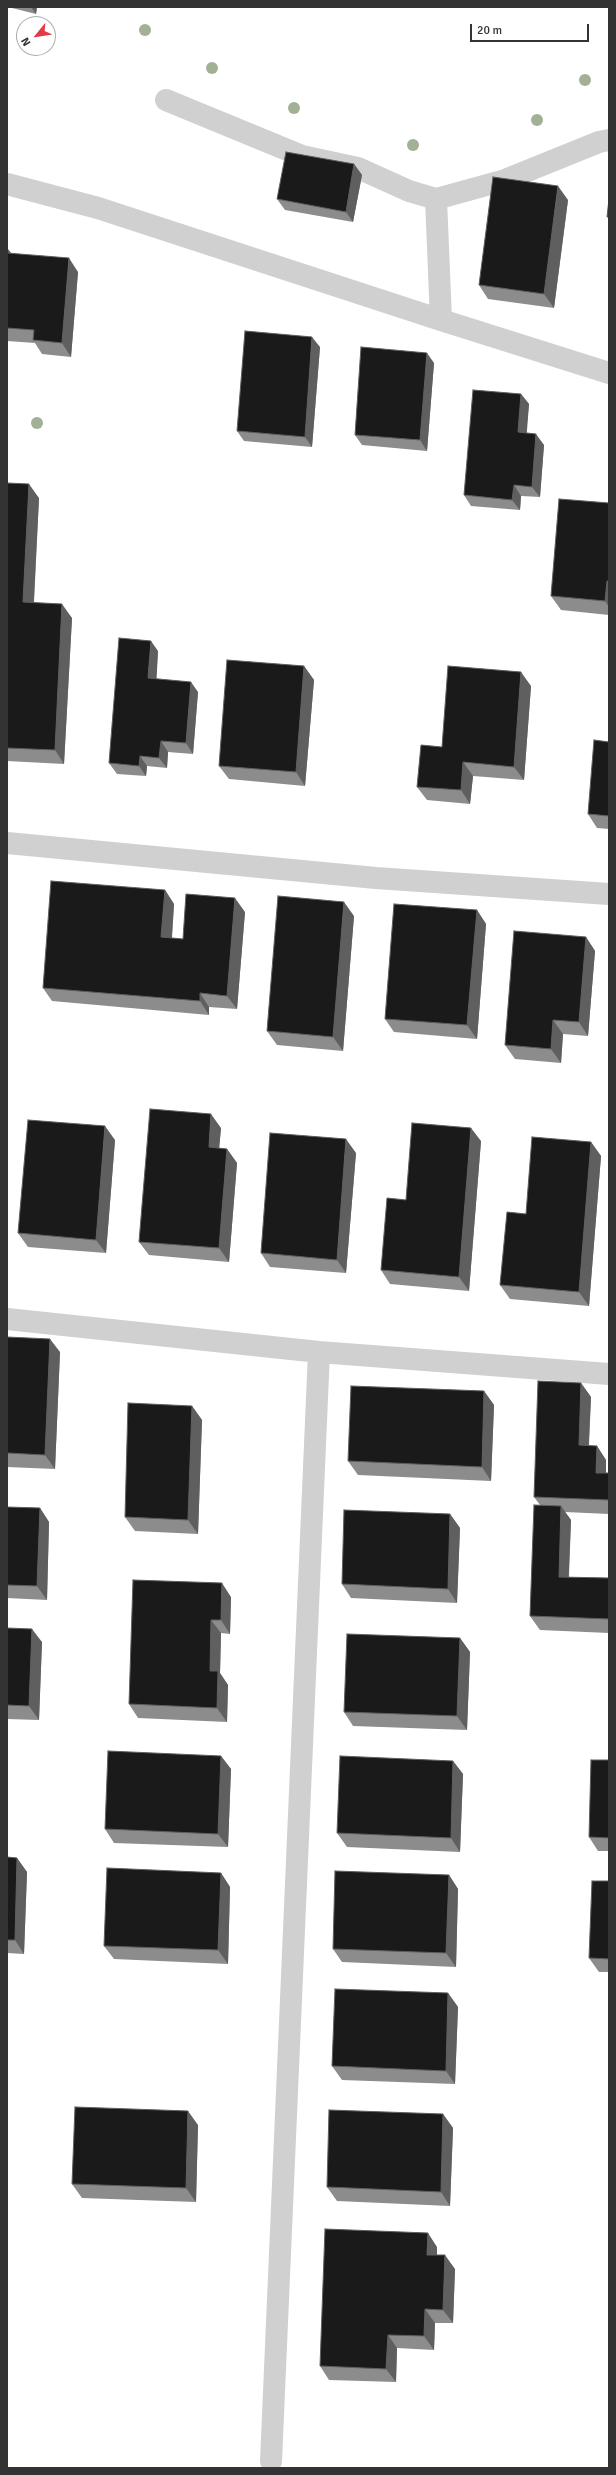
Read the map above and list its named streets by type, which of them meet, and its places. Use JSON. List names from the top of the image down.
{
  "scale_bar": "20 m",
  "north": "bottom left"
}
